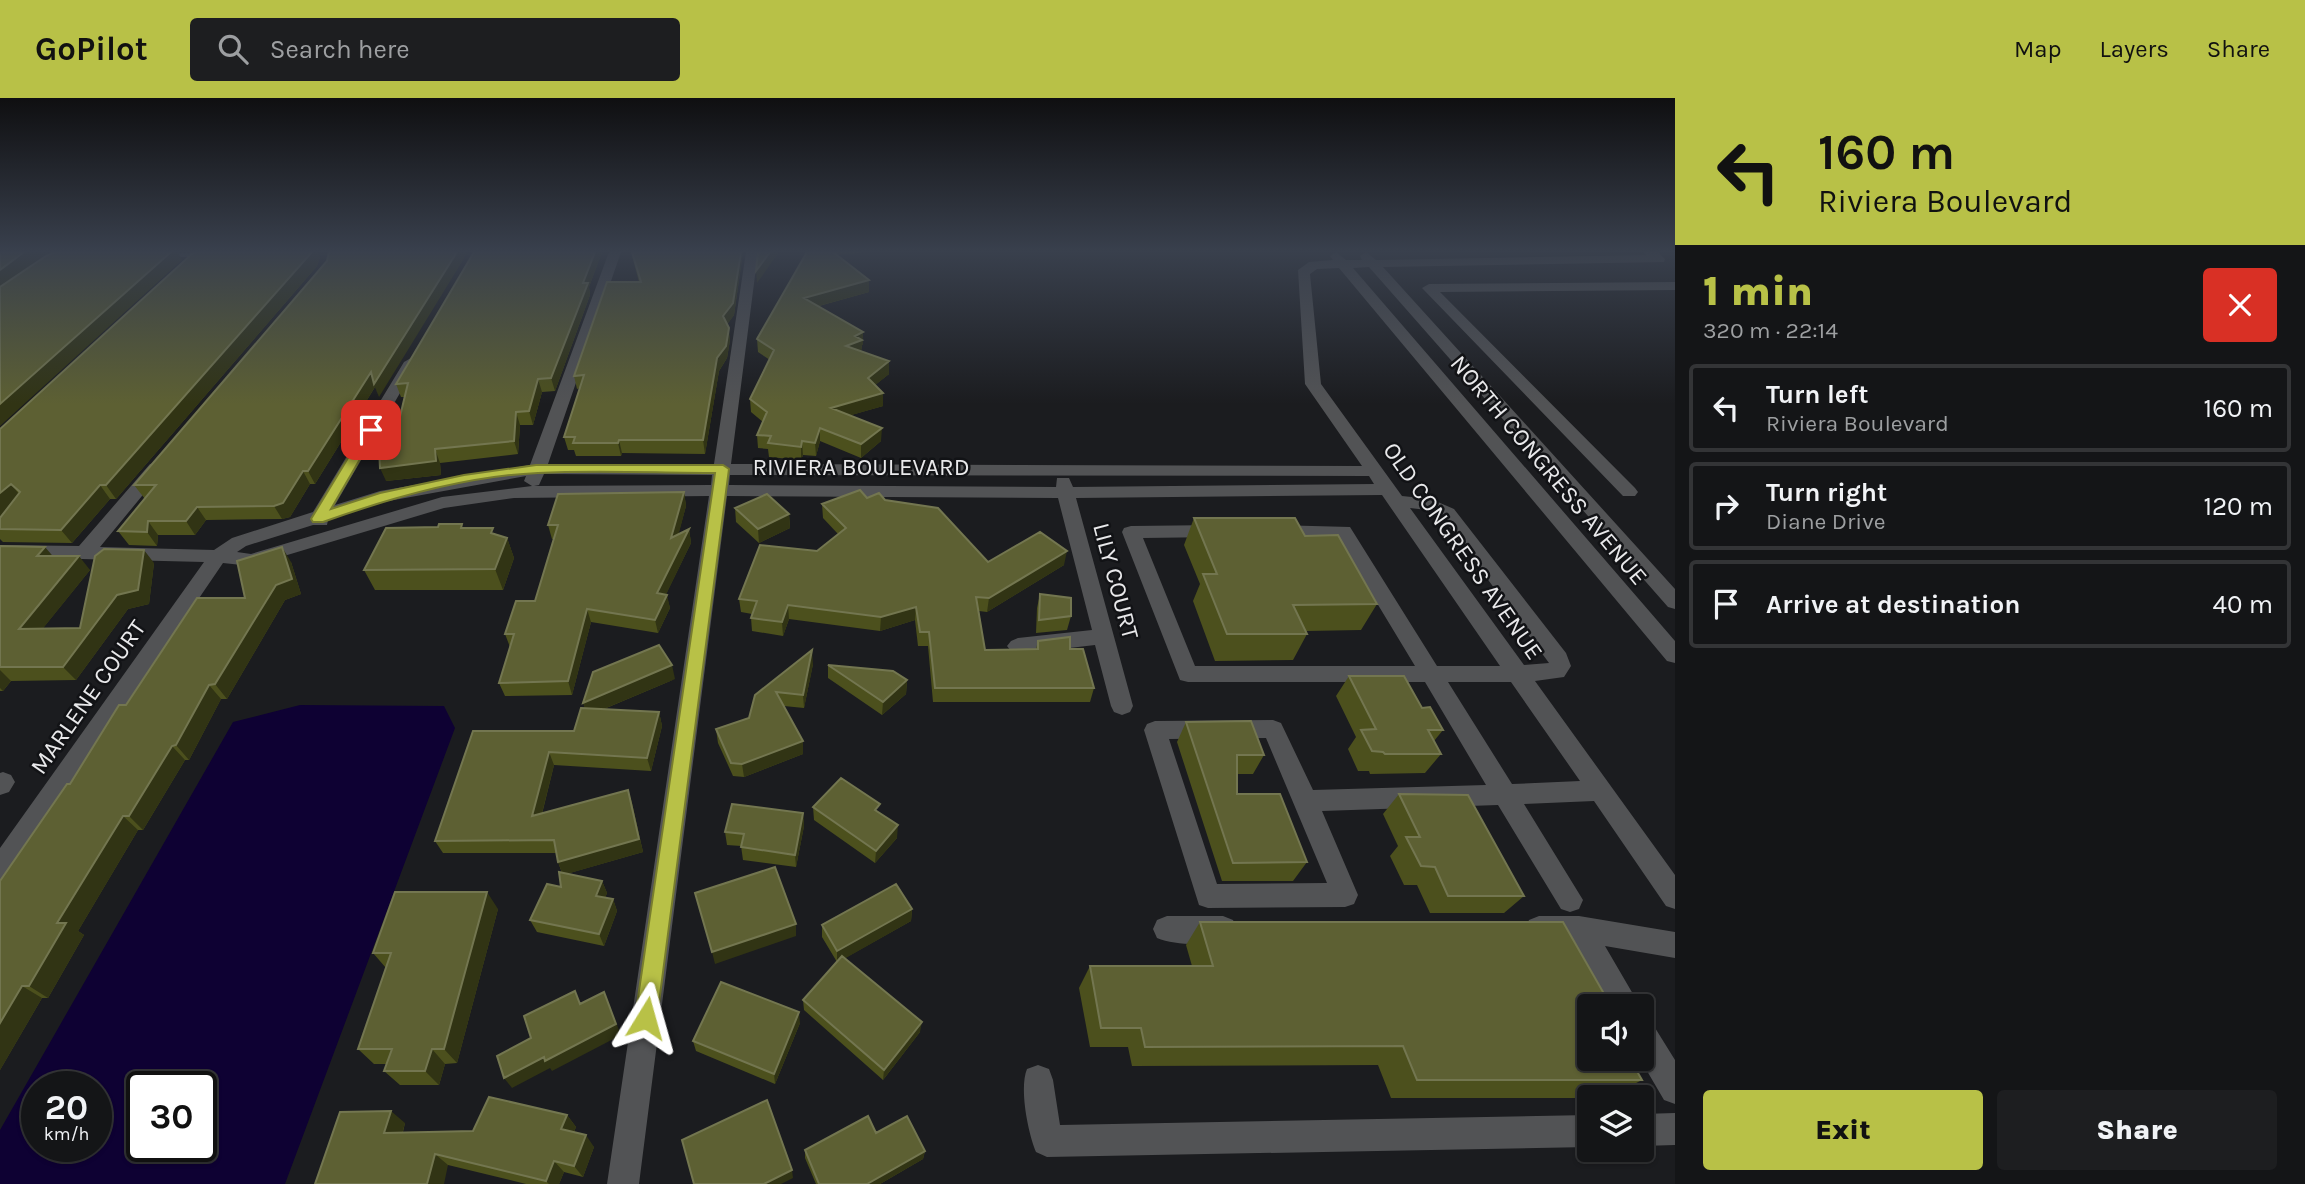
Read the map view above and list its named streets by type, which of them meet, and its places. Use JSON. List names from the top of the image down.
{
  "streets": {
    "street": [
      "RIVIERA BOULEVARD",
      "NORTH CONGRESS AVENUE",
      "OLD CONGRESS AVENUE",
      "LILY COURT",
      "MARLENE COURT"
    ]
  },
  "crossings": [
    ["RIVIERA BOULEVARD", "OLD CONGRESS AVENUE"],
    ["RIVIERA BOULEVARD", "LILY COURT"],
    ["RIVIERA BOULEVARD", "MARLENE COURT"]
  ],
  "page": {
    "header": "GoPilot",
    "search": "Search here",
    "nav": ["Map", "Layers", "Share"],
    "turn": ["160 m", "Riviera Boulevard"],
    "heading": ["1 min", "320 m · 22:14"],
    "list": [
      {
        "name": "Turn left",
        "note": "Riviera Boulevard",
        "value": "160 m"
      },
      {
        "name": "Turn right",
        "note": "Diane Drive",
        "value": "120 m"
      },
      {
        "name": "Arrive at destination",
        "value": "40 m"
      }
    ],
    "speed": "20 km/h",
    "limit": "30",
    "buttons": ["Exit", "Share"]
  }
}
